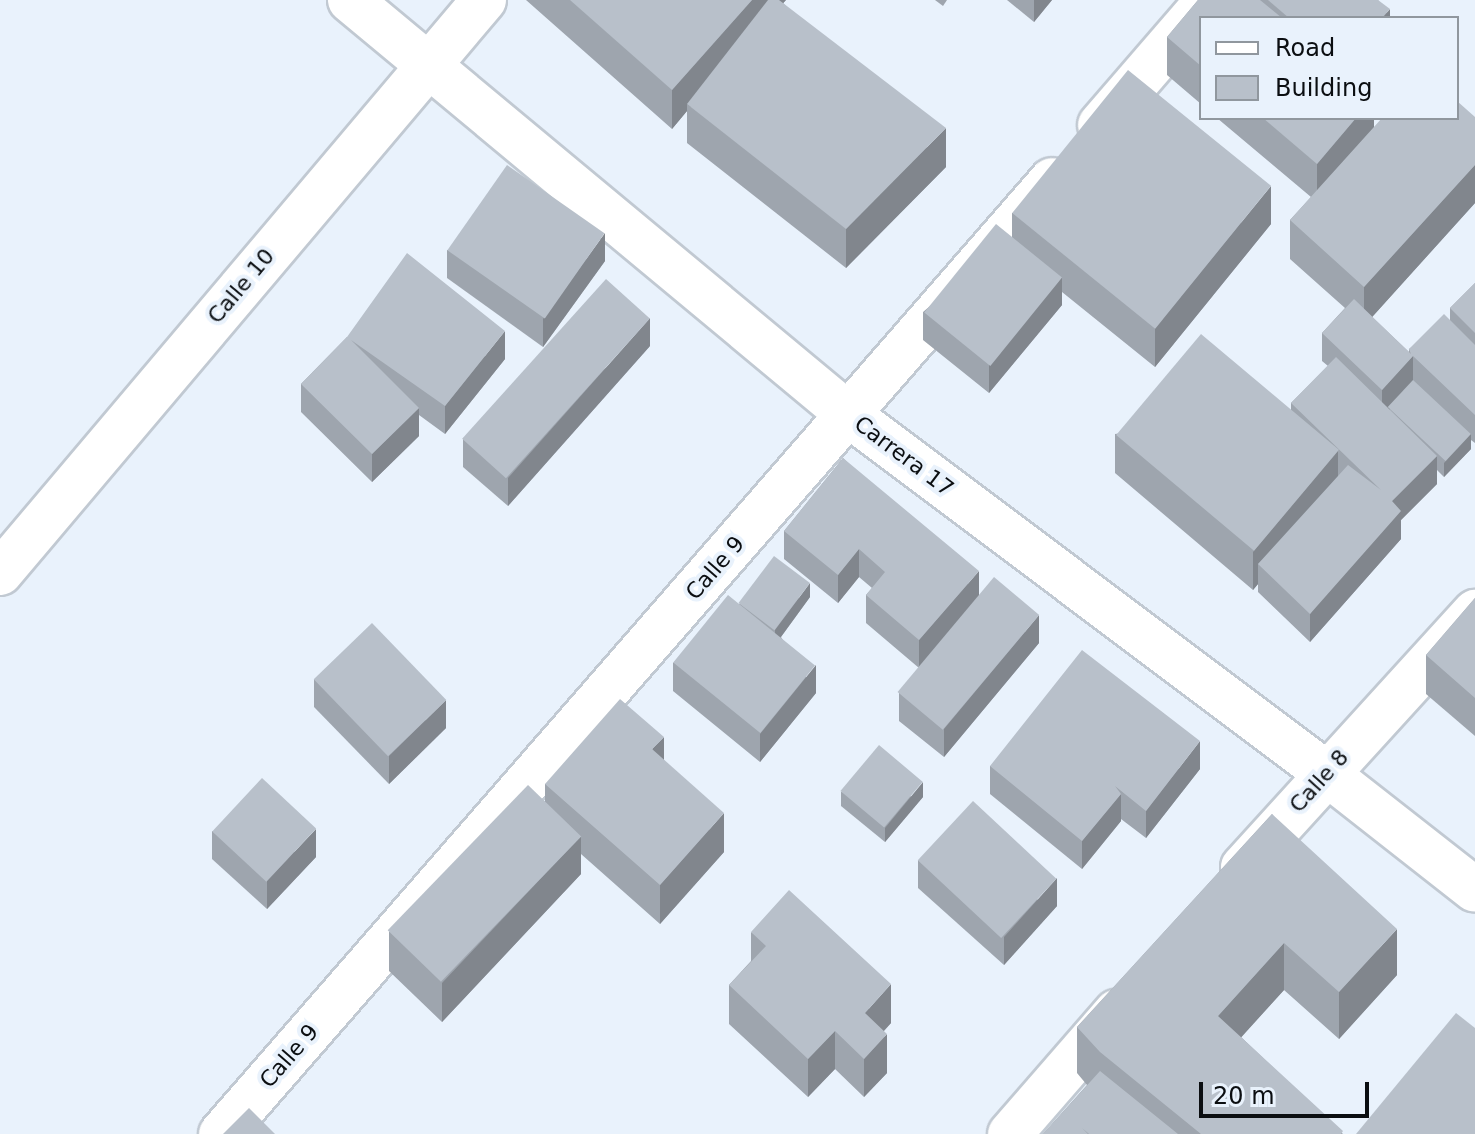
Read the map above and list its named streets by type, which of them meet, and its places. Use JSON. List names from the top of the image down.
{
  "streets": {
    "street": [
      "Calle 10",
      "Carrera 17",
      "Calle 9",
      "Calle 8"
    ]
  },
  "crossings": [
    ["Calle 10", "Carrera 17"],
    ["Carrera 17", "Calle 9"],
    ["Carrera 17", "Calle 8"]
  ],
  "legend": ["Road", "Building"],
  "scale_bar": "20 m"
}
